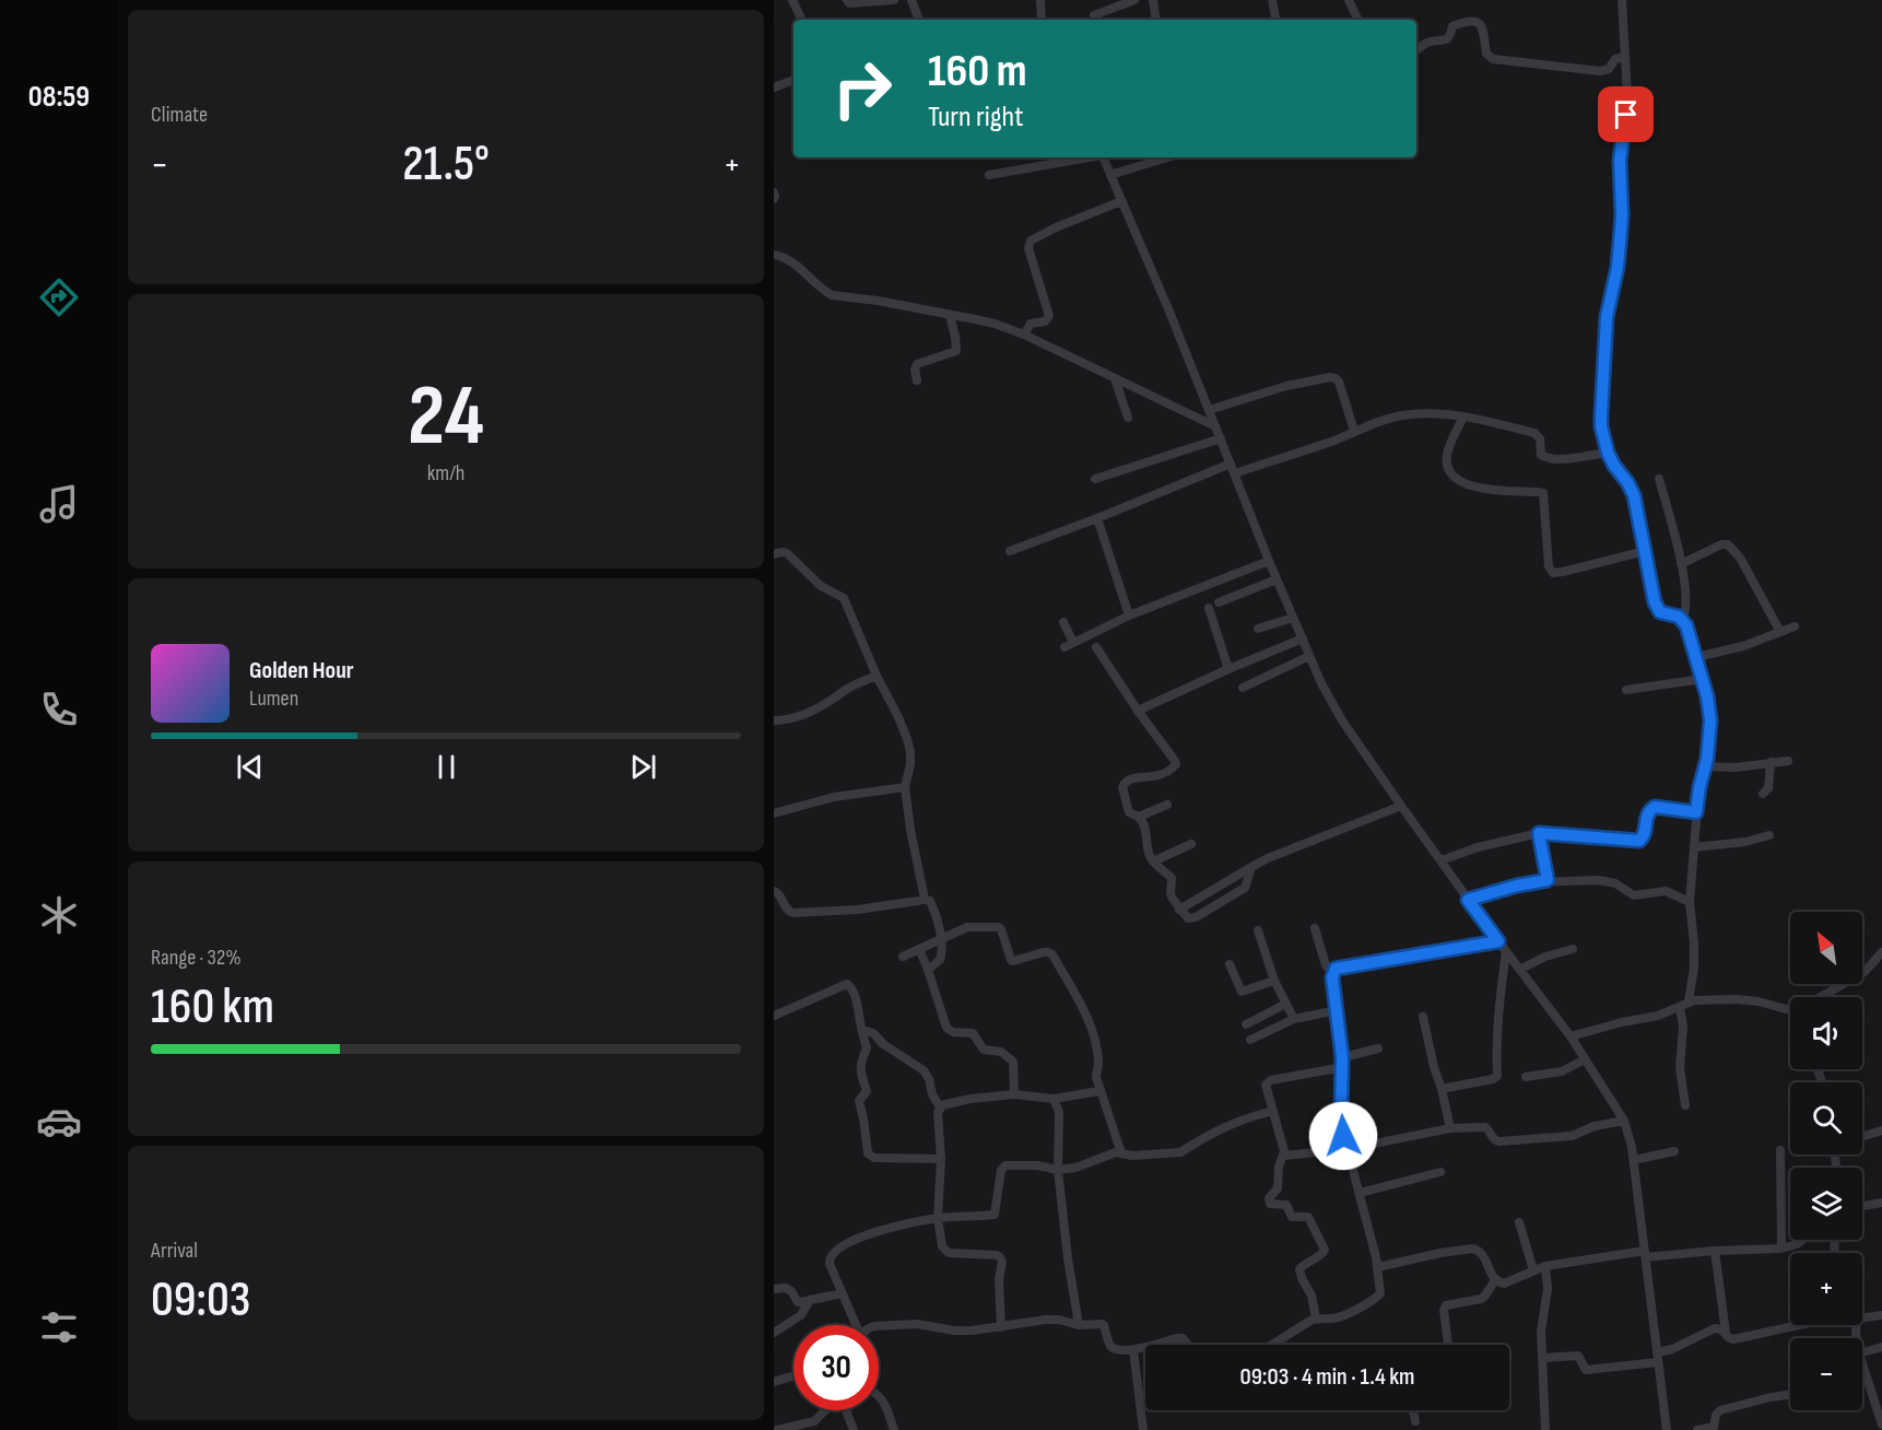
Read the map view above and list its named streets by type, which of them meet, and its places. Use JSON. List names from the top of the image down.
{
  "north": "top left",
  "page": {
    "tabs": "08:59",
    "tile": [
      "Climate",
      ["24", "km/h"],
      ["Range · 32%", "160 km"],
      ["Arrival", "09:03"]
    ],
    "turn": ["160 m", "Turn right"],
    "heat": ["−", "21.5°", "+"],
    "song": ["Golden Hour", "Lumen"],
    "map_buttons": ["+", "−"],
    "limit": "30",
    "trip": "09:03 · 4 min · 1.4 km"
  }
}
